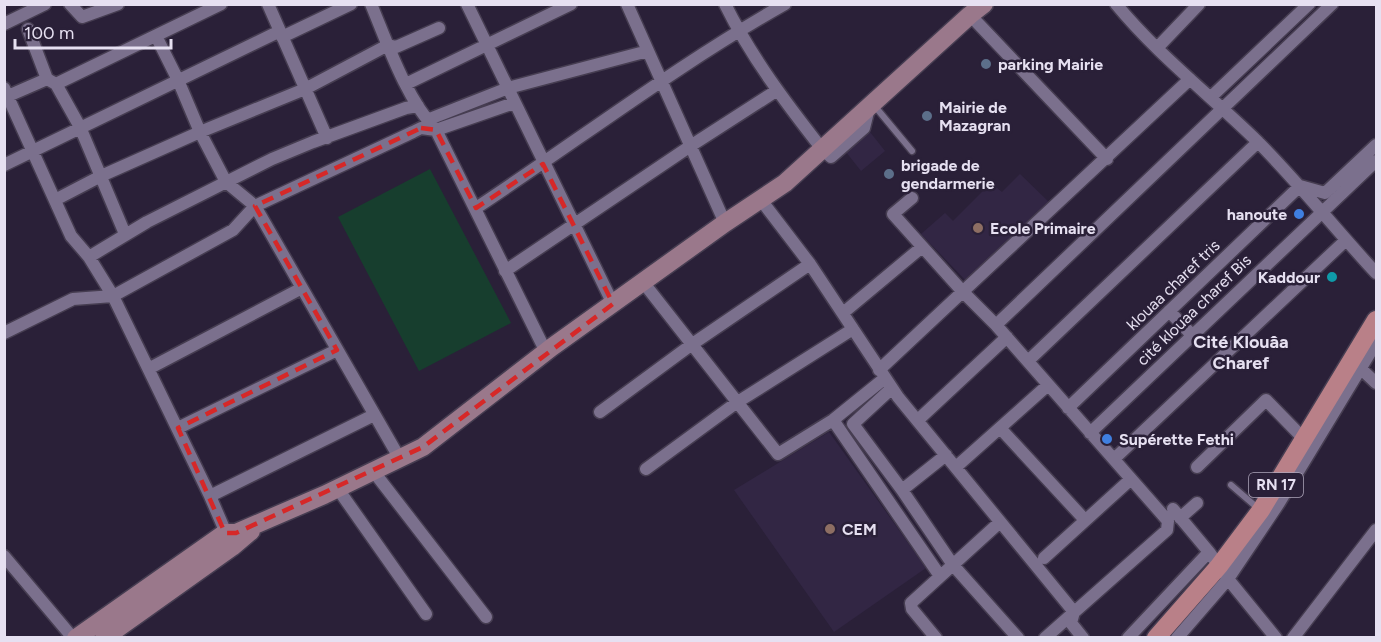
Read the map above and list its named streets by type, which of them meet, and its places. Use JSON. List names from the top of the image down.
{
  "streets": {
    "main road": ["RN 17"],
    "street": ["klouaa charef tris", "cité klouaa charef Bis"]
  },
  "districts": ["Cité Klouâa Charef"],
  "places": [
    "parking Mairie",
    "Mairie de Mazagran",
    "brigade de gendarmerie",
    "hanoute",
    "Ecole Primaire",
    "Kaddour",
    "Supérette Fethi",
    "CEM"
  ],
  "scale_bar": "100 m"
}
